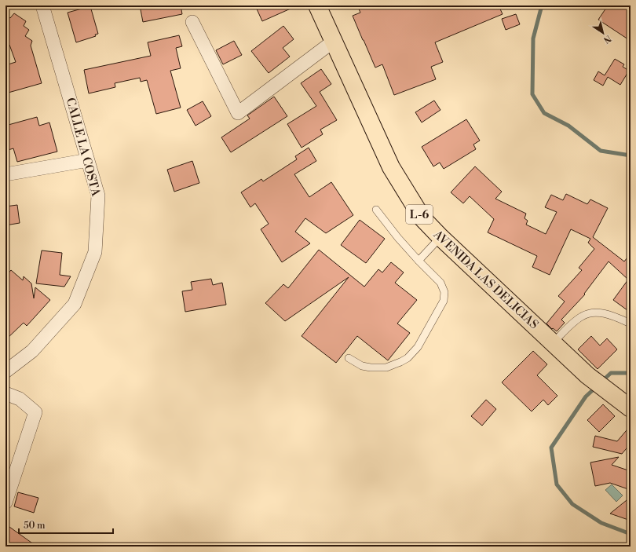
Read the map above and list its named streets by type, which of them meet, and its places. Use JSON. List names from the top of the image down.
{
  "streets": {
    "main road": ["L-6", "AVENIDA LAS DELICIAS"],
    "street": ["CALLE LA COSTA"]
  },
  "scale_bar": "50 m",
  "north": "bottom right"
}
